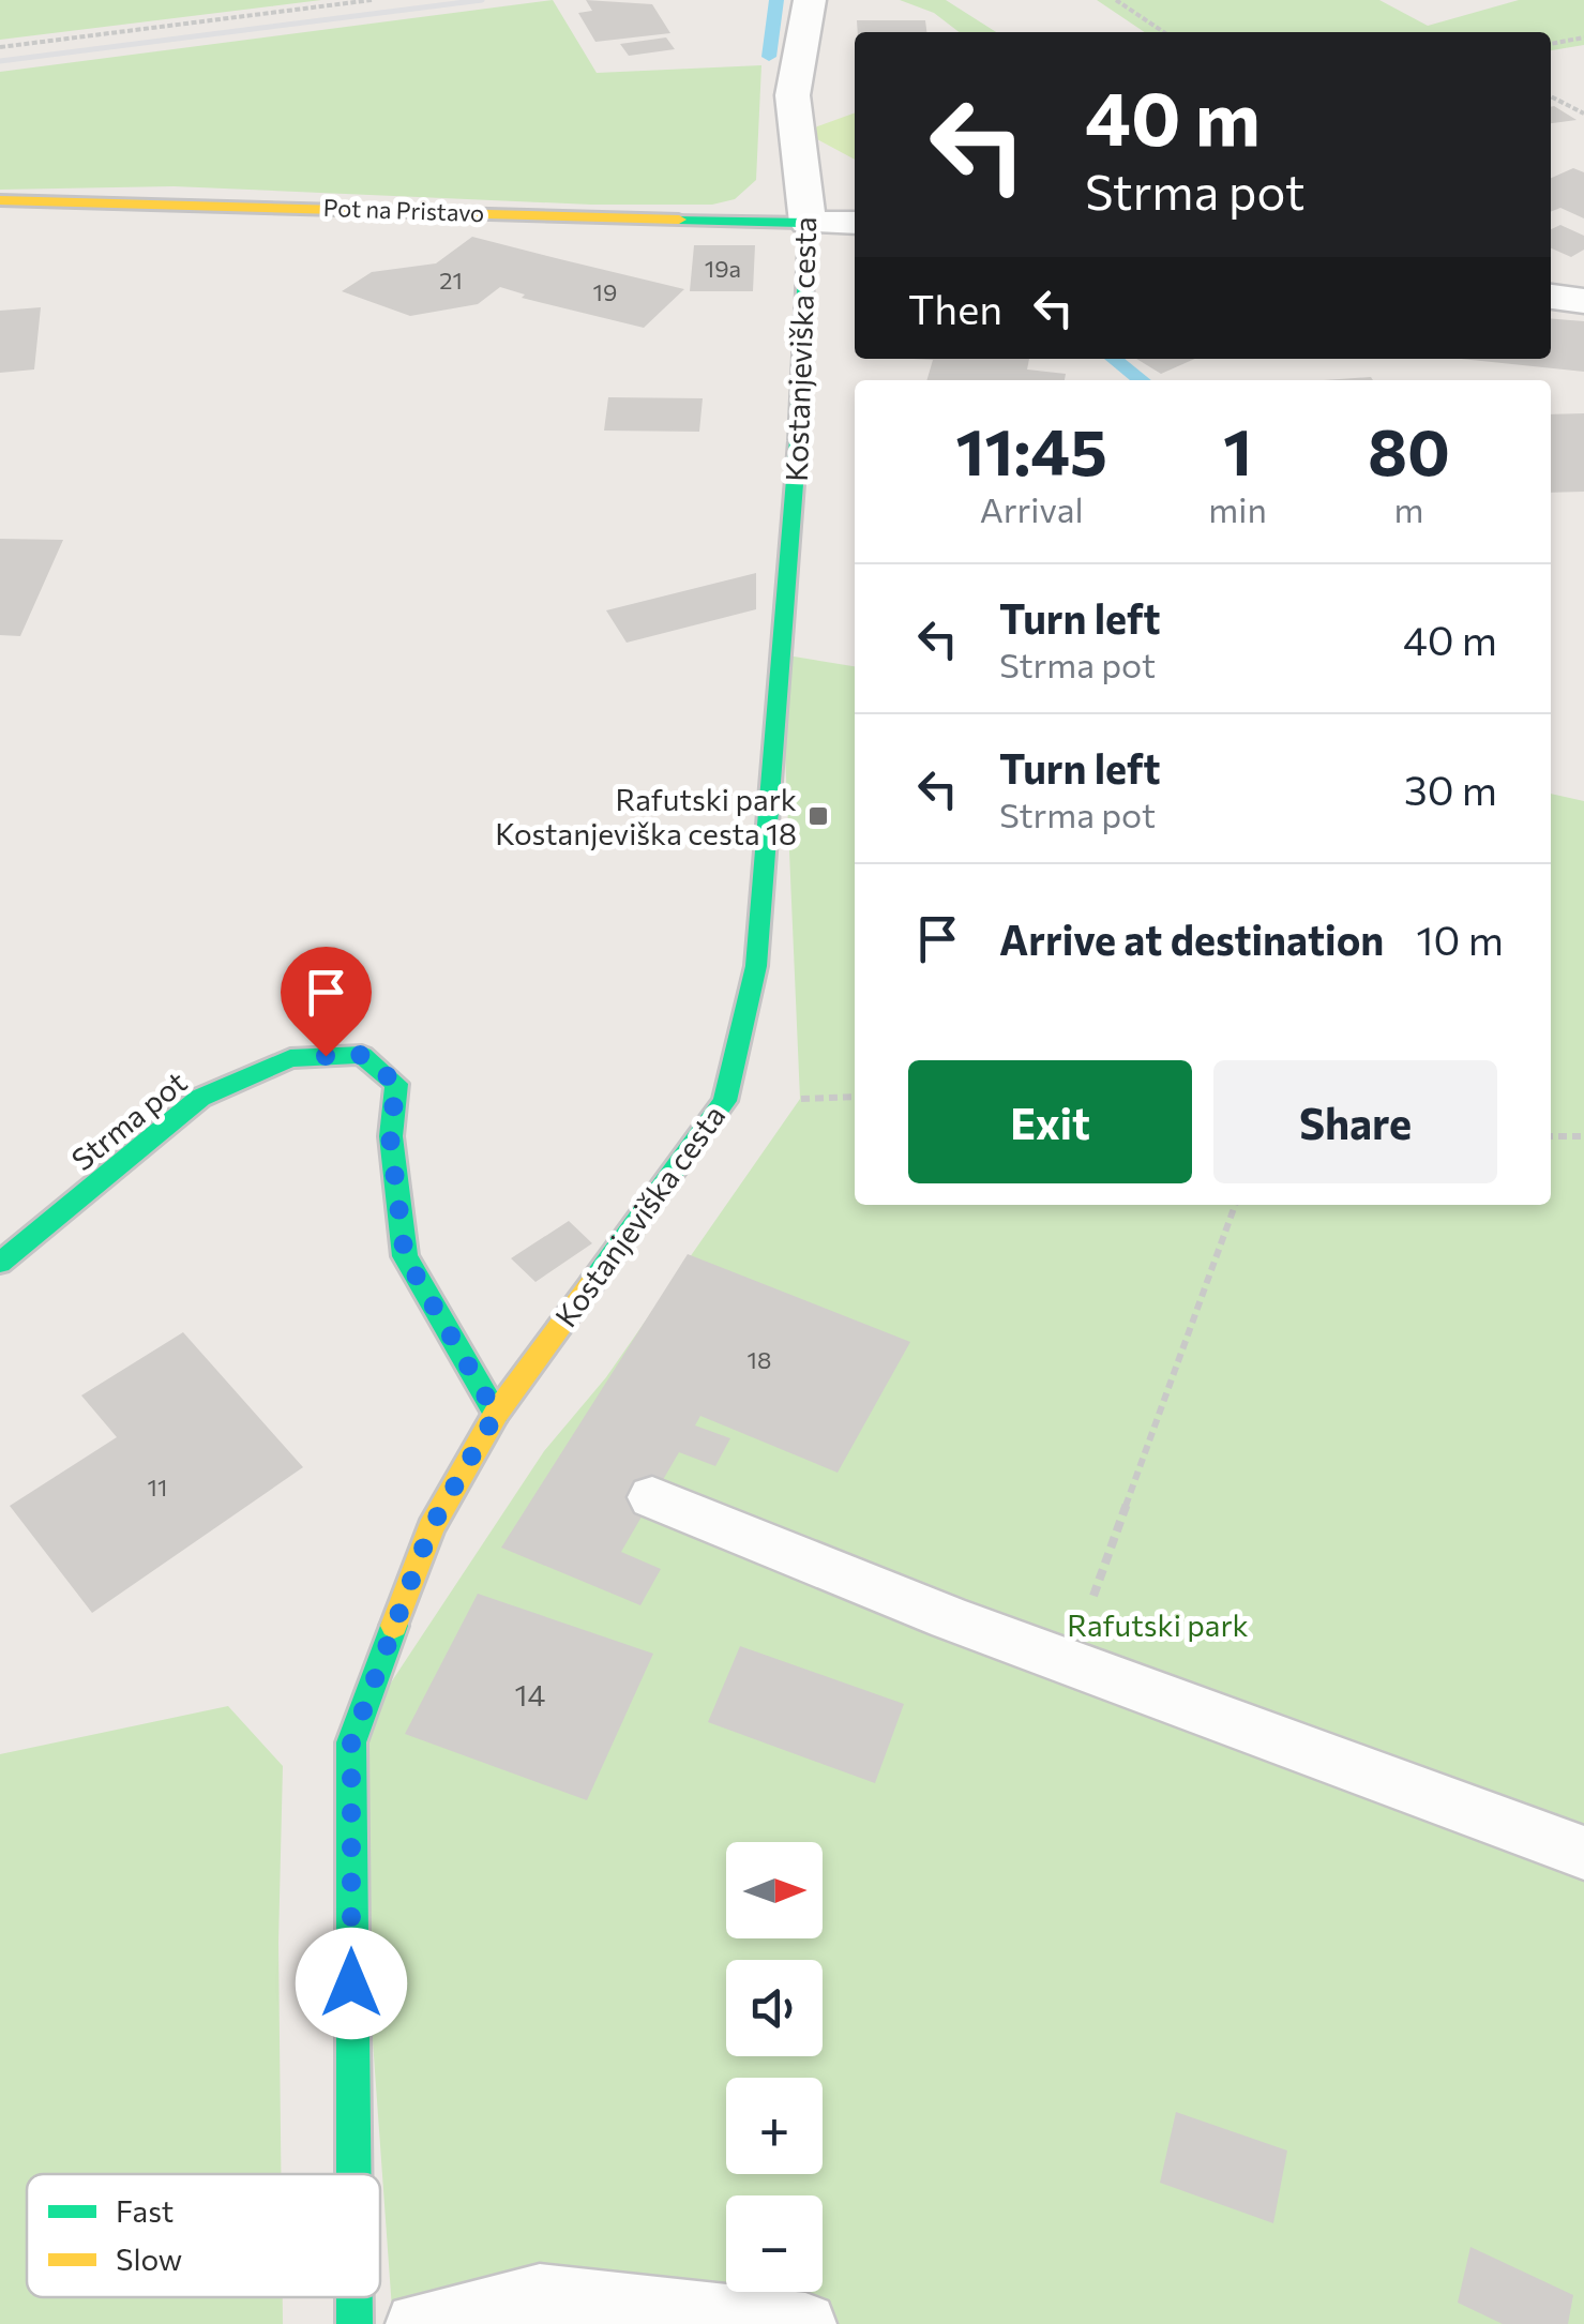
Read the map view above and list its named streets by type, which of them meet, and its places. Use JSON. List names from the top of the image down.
{
  "streets": {
    "street": ["Pot na Pristavo", "Kostanjeviška cesta", "Strma pot"]
  },
  "crossings": [
    ["Pot na Pristavo", "Kostanjeviška cesta"],
    ["Kostanjeviška cesta", "Strma pot"]
  ],
  "parks": ["Rafutski park"],
  "places": {
    "transit": ["Rafutski park Kostanjeviška cesta 18"]
  },
  "house_numbers": [
    "19a",
    "21",
    "19",
    "18",
    "11",
    "14"
  ],
  "legend": ["Fast", "Slow"],
  "north": "right",
  "page": {
    "turn": ["40 m", "Strma pot"],
    "then": "Then",
    "eta": [
      "11:45",
      "Arrival",
      "1",
      "min",
      "80",
      "m"
    ],
    "list": [
      {
        "name": "Turn left",
        "note": "Strma pot",
        "value": "40 m"
      },
      {
        "name": "Turn left",
        "note": "Strma pot",
        "value": "30 m"
      },
      {
        "name": "Arrive at destination",
        "value": "10 m"
      }
    ],
    "buttons": ["Exit", "Share"],
    "map_buttons": ["+", "−"]
  }
}
